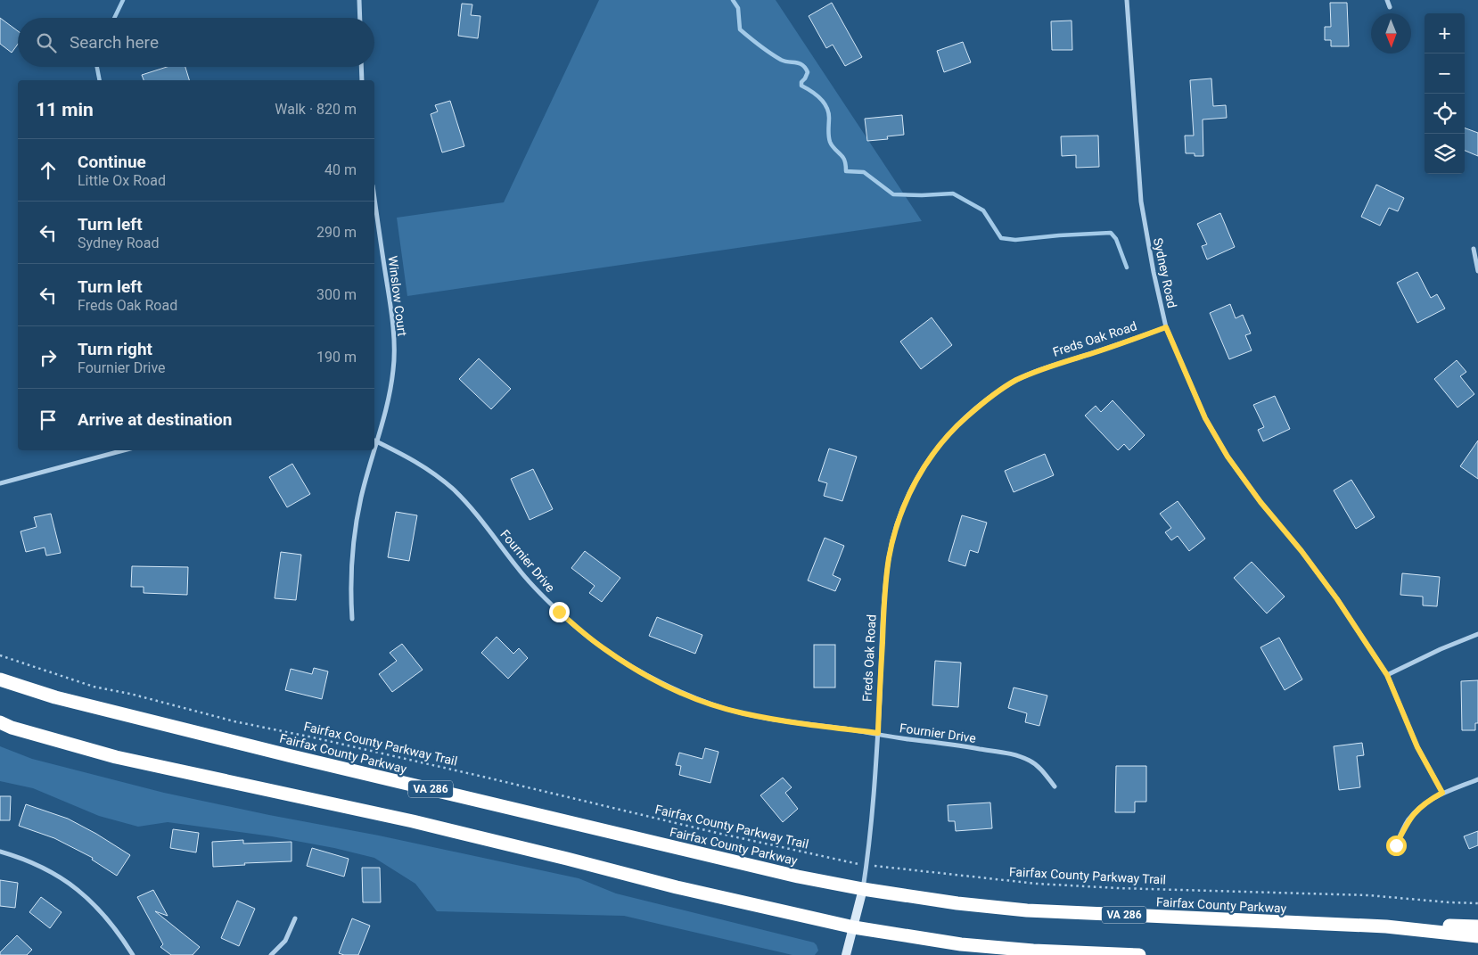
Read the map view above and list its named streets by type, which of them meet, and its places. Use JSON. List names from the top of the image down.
{
  "streets": {
    "highway": ["Fairfax County Parkway", "VA 286"],
    "street": [
      "Sydney Road",
      "Winslow Court",
      "Freds Oak Road",
      "Fournier Drive"
    ],
    "path": ["Fairfax County Parkway Trail"]
  },
  "crossings": [
    ["Sydney Road", "Freds Oak Road"],
    ["Winslow Court", "Fournier Drive"],
    ["Freds Oak Road", "Fournier Drive"],
    ["Freds Oak Road", "Fairfax County Parkway Trail"],
    ["Freds Oak Road", "Fairfax County Parkway"]
  ],
  "north": "bottom",
  "page": {
    "map_buttons": ["+", "−"],
    "search": "Search here",
    "heading": ["11 min", "Walk · 820 m"],
    "list": [
      ["Continue", "Little Ox Road", "40 m"],
      ["Turn left", "Sydney Road", "290 m"],
      ["Turn left", "Freds Oak Road", "300 m"],
      ["Turn right", "Fournier Drive", "190 m"],
      "Arrive at destination"
    ]
  }
}
